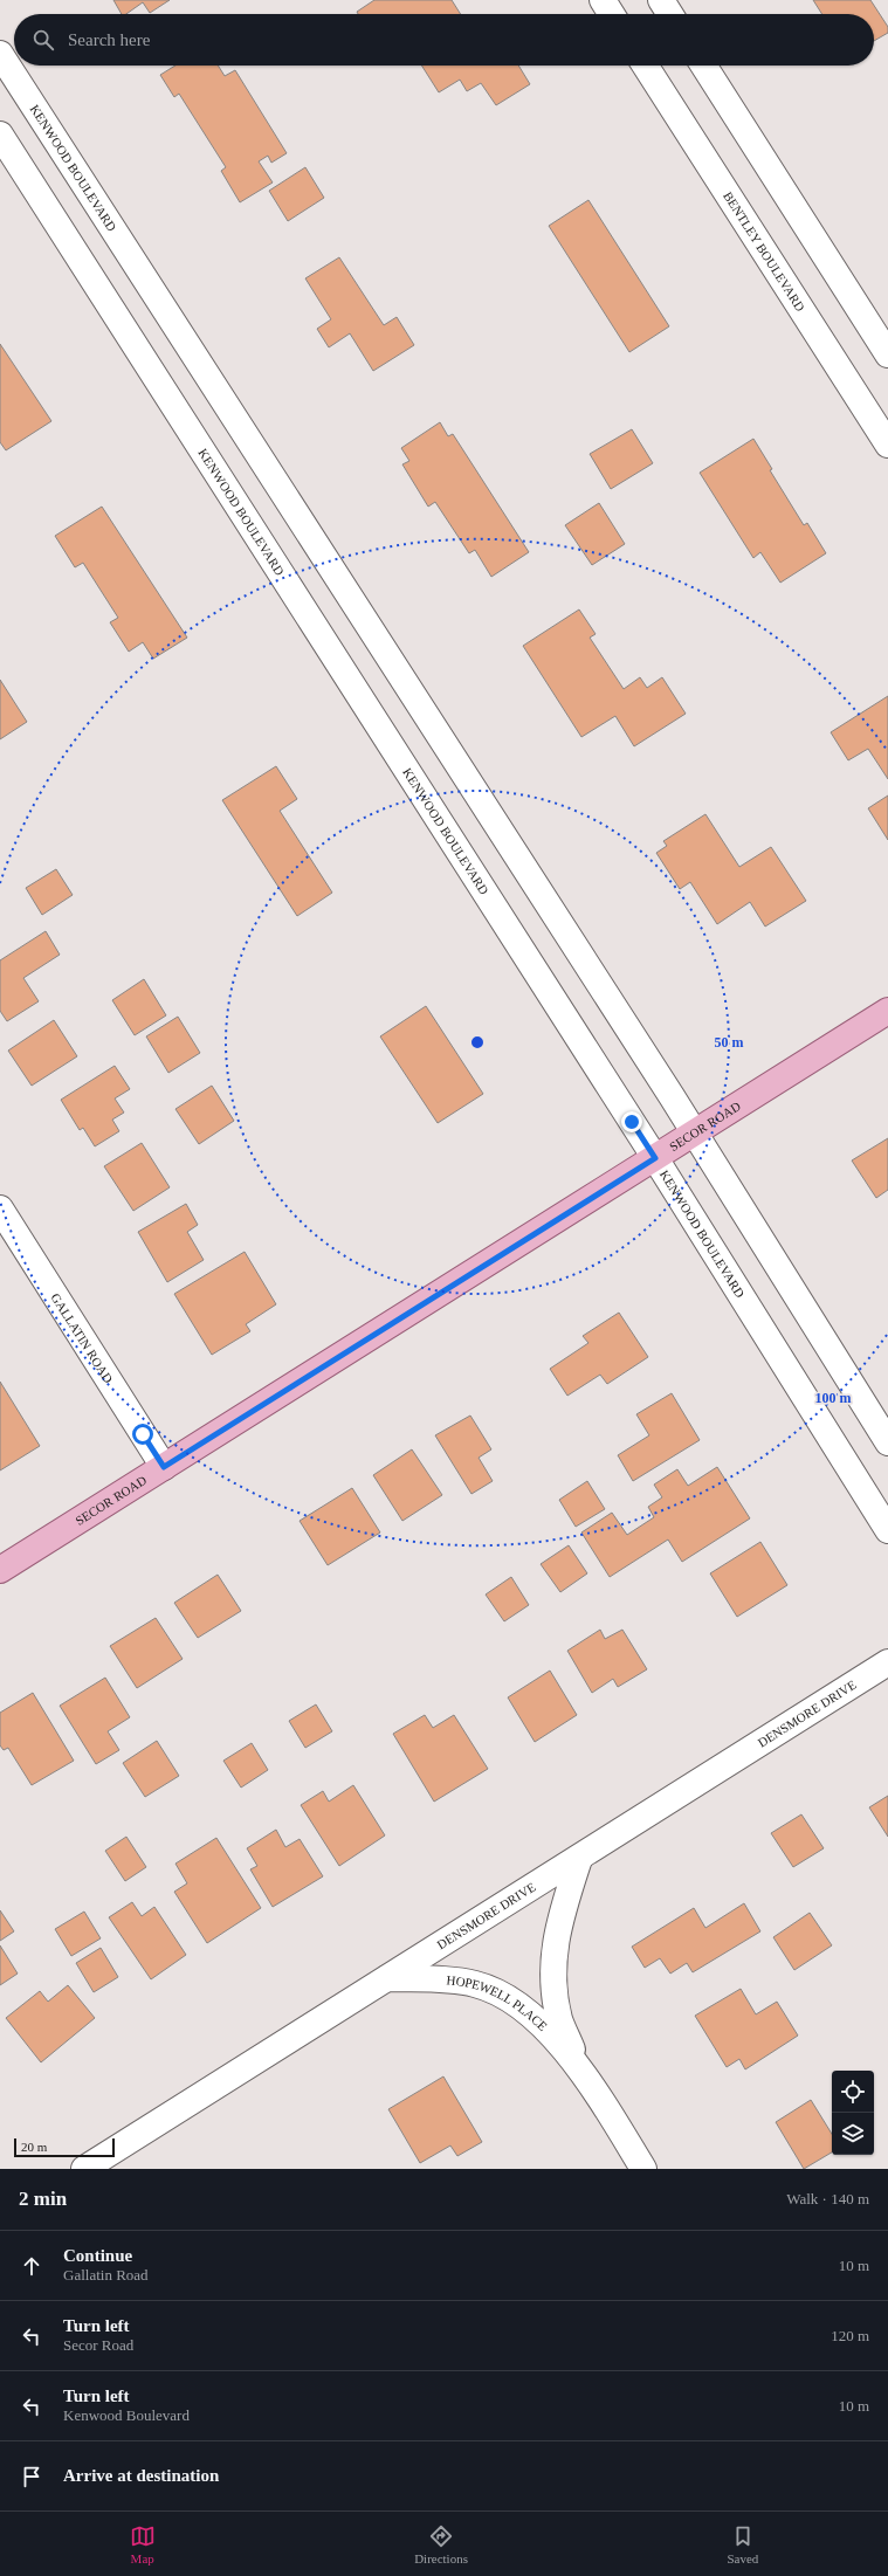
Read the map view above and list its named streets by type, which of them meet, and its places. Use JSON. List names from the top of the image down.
{
  "streets": {
    "main road": ["SECOR ROAD"],
    "street": [
      "KENWOOD BOULEVARD",
      "BENTLEY BOULEVARD",
      "GALLATIN ROAD",
      "DENSMORE DRIVE",
      "HOPEWELL PLACE"
    ]
  },
  "crossings": [
    ["KENWOOD BOULEVARD", "SECOR ROAD"],
    ["SECOR ROAD", "GALLATIN ROAD"],
    ["DENSMORE DRIVE", "HOPEWELL PLACE"]
  ],
  "scale_bar": "20 m",
  "page": {
    "search": "Search here",
    "scale": "20 m",
    "heading": ["2 min", "Walk · 140 m"],
    "list": [
      ["Continue", "Gallatin Road", "10 m"],
      ["Turn left", "Secor Road", "120 m"],
      ["Turn left", "Kenwood Boulevard", "10 m"],
      "Arrive at destination"
    ],
    "nav": ["Map", "Directions", "Saved"]
  },
  "rings": ["50 m", "100 m"]
}
